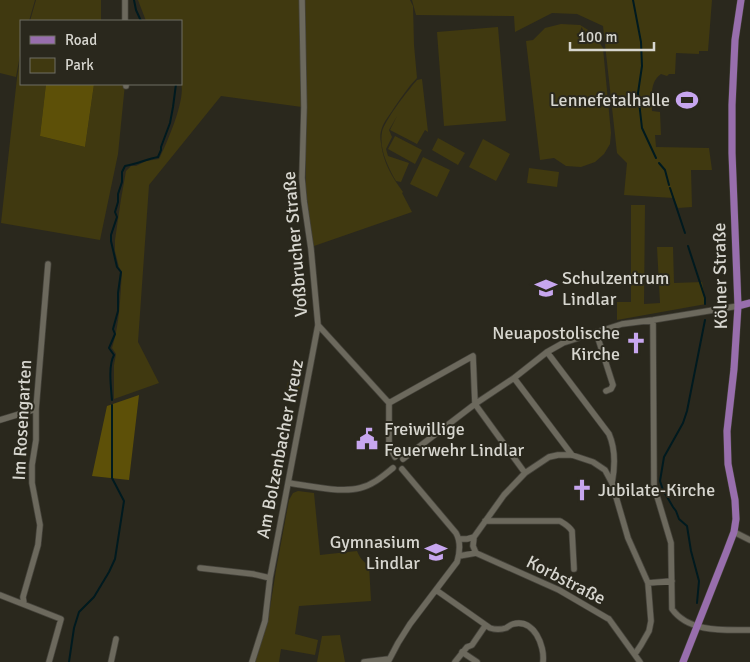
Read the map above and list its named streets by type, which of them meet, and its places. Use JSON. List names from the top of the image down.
{
  "streets": {
    "main road": ["Kölner Straße"],
    "street": [
      "Voßbrucher Straße",
      "Im Rosengarten",
      "Am Bolzenbacher Kreuz",
      "Korbstraße"
    ]
  },
  "crossings": [
    ["Voßbrucher Straße", "Am Bolzenbacher Kreuz"]
  ],
  "places": {
    "sports": ["Lennefetalhalle"],
    "school or university": ["Schulzentrum Lindlar", "Gymnasium Lindlar"],
    "church": ["Neuapostolische Kirche", "Jubilate-Kirche"],
    "public building": ["Freiwillige Feuerwehr Lindlar"]
  },
  "legend": ["Road", "Park"],
  "scale_bar": "100 m"
}
